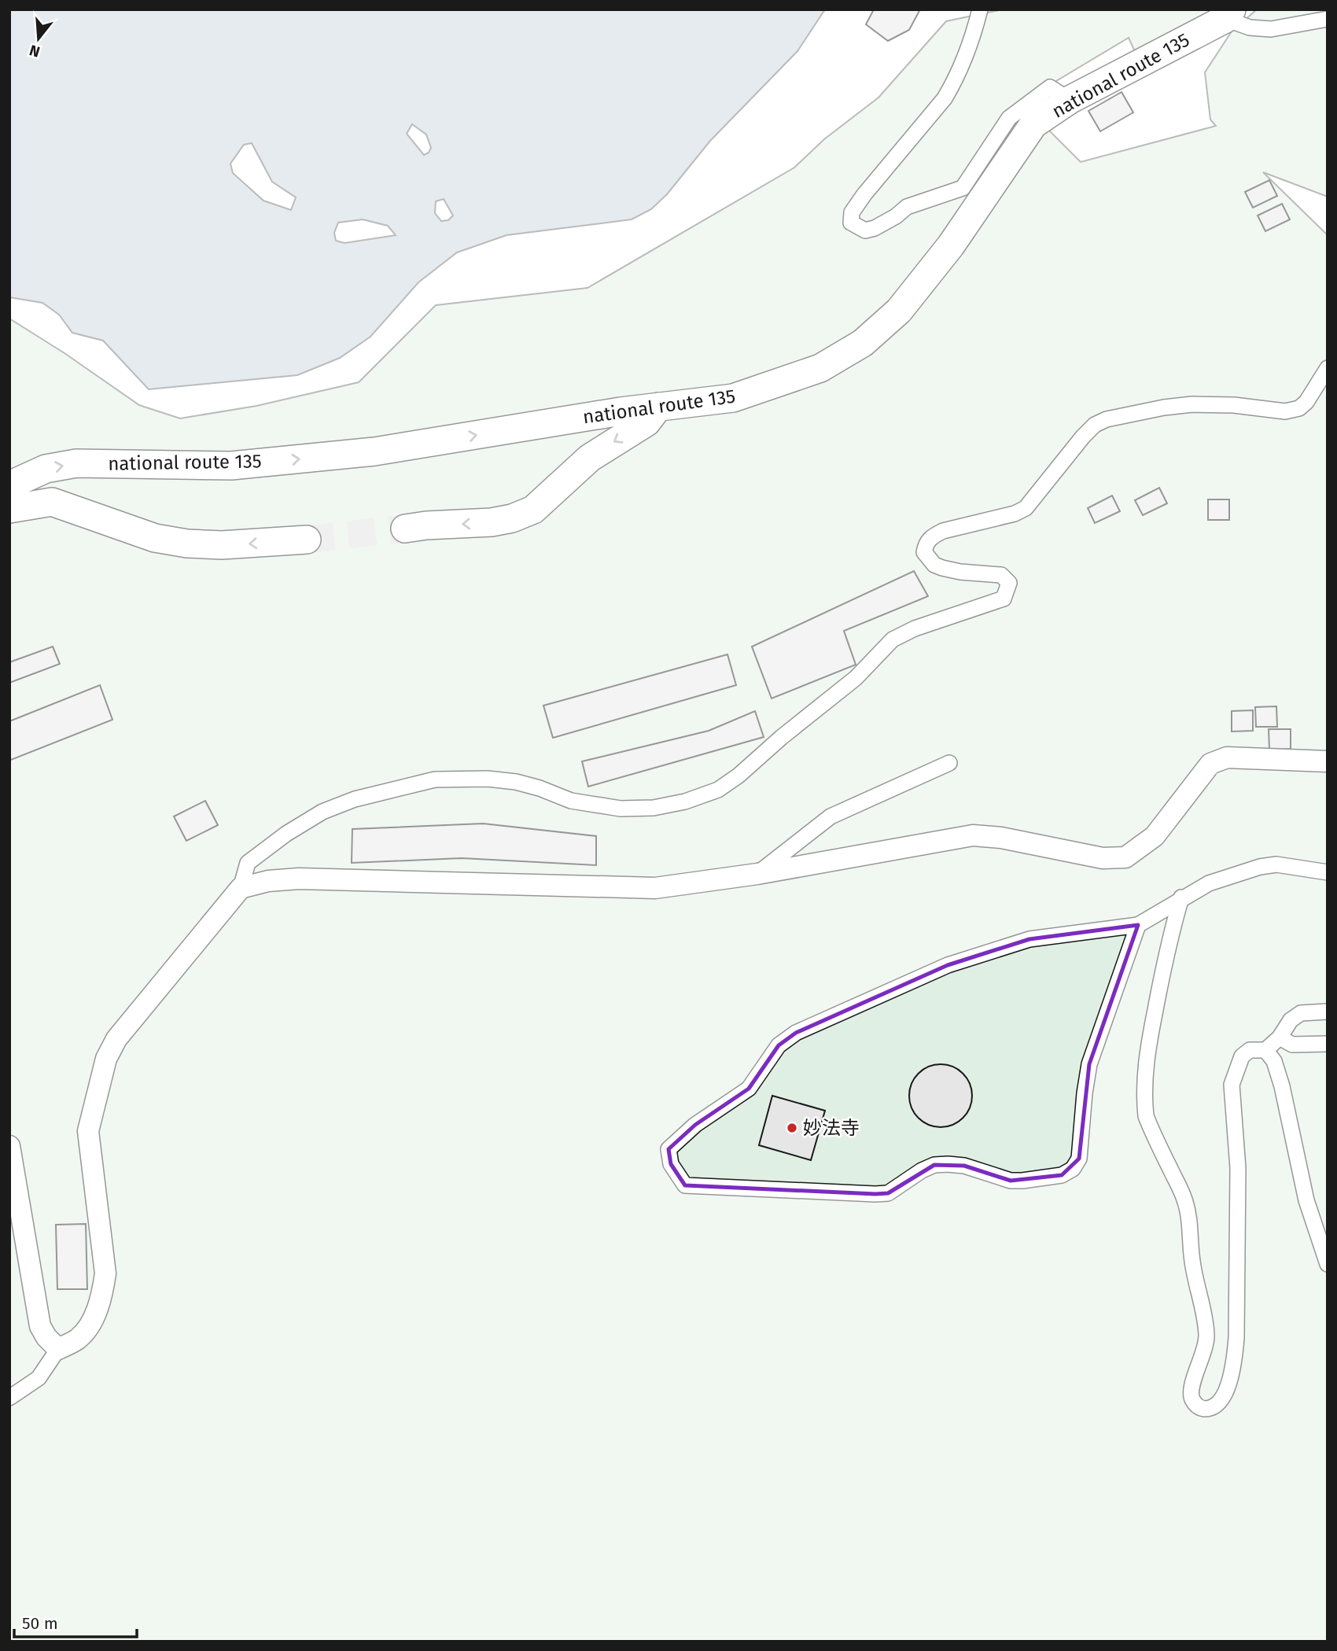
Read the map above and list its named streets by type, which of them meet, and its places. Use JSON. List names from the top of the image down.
{
  "streets": {
    "highway": ["national route 135"]
  },
  "places": ["妙法寺"],
  "scale_bar": "50 m",
  "north": "bottom"
}
